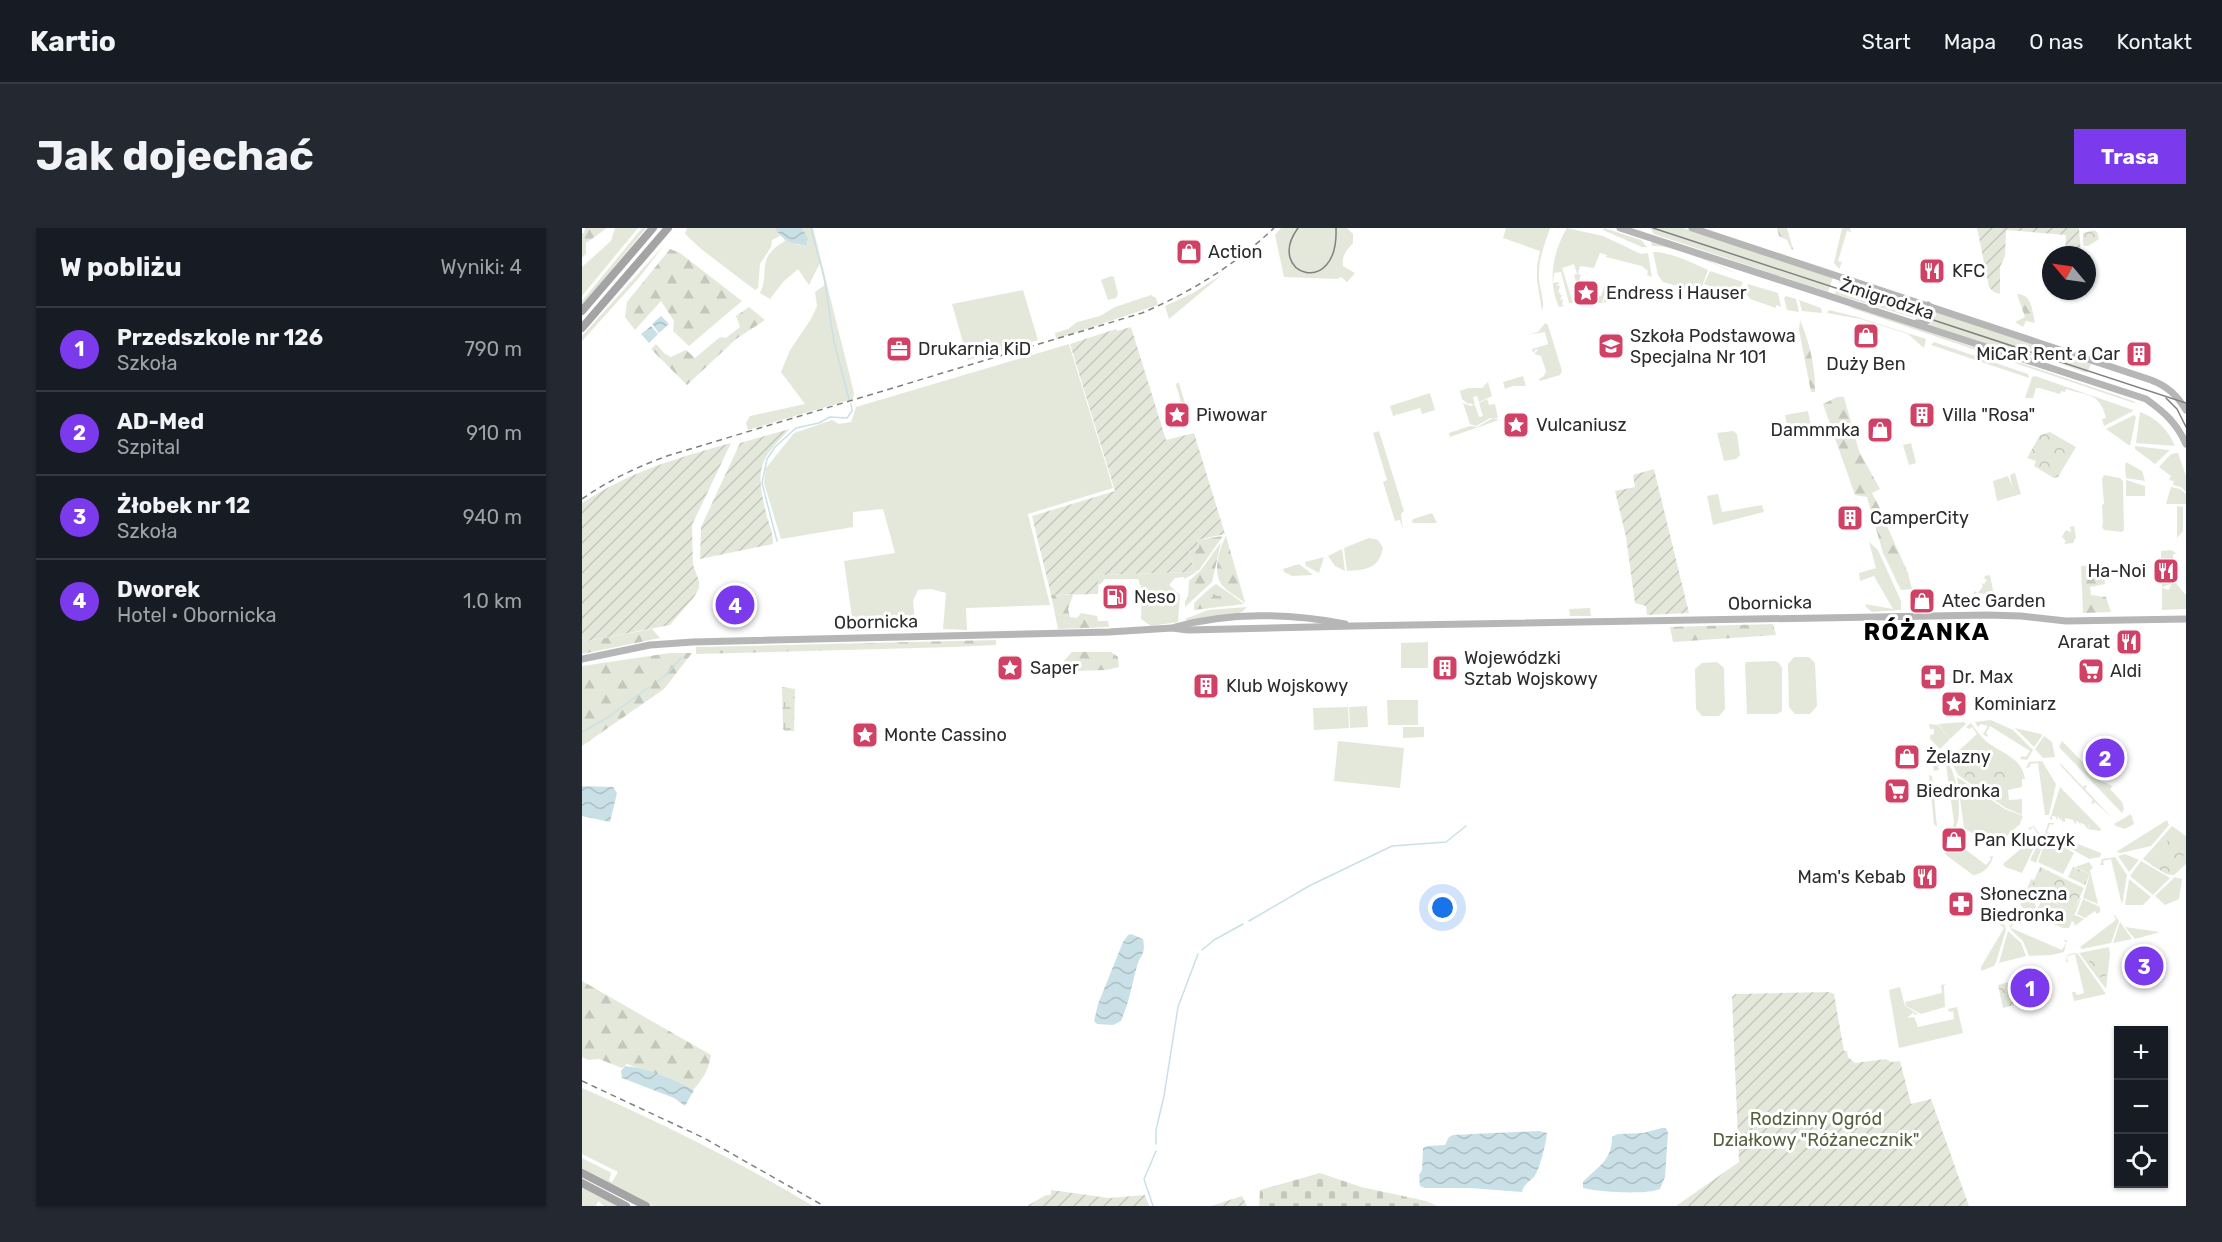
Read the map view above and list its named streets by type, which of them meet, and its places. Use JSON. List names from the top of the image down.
{
  "streets": {
    "main road": ["Żmigrodzka", "Obornicka"]
  },
  "districts": ["RÓŻANKA"],
  "parks": ["Rodzinny Ogród Działkowy \"Różanecznik\""],
  "places": {
    "shop": [
      "Action",
      "Duży Ben",
      "Dammmka",
      "Atec Garden",
      "Żelazny",
      "Pan Kluczyk"
    ],
    "restaurant": [
      "KFC",
      "Ha-Noi",
      "Ararat",
      "Mam's Kebab"
    ],
    "place": [
      "Endress i Hauser",
      "Piwowar",
      "Vulcaniusz",
      "Saper",
      "Kominiarz",
      "Monte Cassino"
    ],
    "school or university": ["Szkoła Podstawowa Specjalna Nr 101"],
    "office": ["Drukarnia KiD"],
    "building": [
      "MiCaR Rent a Car",
      "Villa \"Rosa\"",
      "CamperCity",
      "Wojewódzki Sztab Wojskowy",
      "Klub Wojskowy"
    ],
    "fuel station": ["Neso"],
    "supermarket": ["Aldi", "Biedronka"],
    "pharmacy": ["Dr. Max", "Słoneczna Biedronka"]
  },
  "north": "top left",
  "page": {
    "header": "Kartio",
    "nav": [
      "Start",
      "Mapa",
      "O nas",
      "Kontakt"
    ],
    "buttons": "Trasa",
    "title": "Jak dojechać",
    "heading": ["W pobliżu", "Wyniki: 4"],
    "list": [
      {
        "mark": "1",
        "name": "Przedszkole nr 126",
        "note": "Szkoła",
        "value": "790 m"
      },
      {
        "mark": "2",
        "name": "AD-Med",
        "note": "Szpital",
        "value": "910 m"
      },
      {
        "mark": "3",
        "name": "Żłobek nr 12",
        "note": "Szkoła",
        "value": "940 m"
      },
      {
        "mark": "4",
        "name": "Dworek",
        "note": "Hotel · Obornicka",
        "value": "1.0 km"
      }
    ],
    "pins": [
      "4",
      "2",
      "3",
      "1"
    ],
    "map_buttons": ["+", "−"]
  }
}
